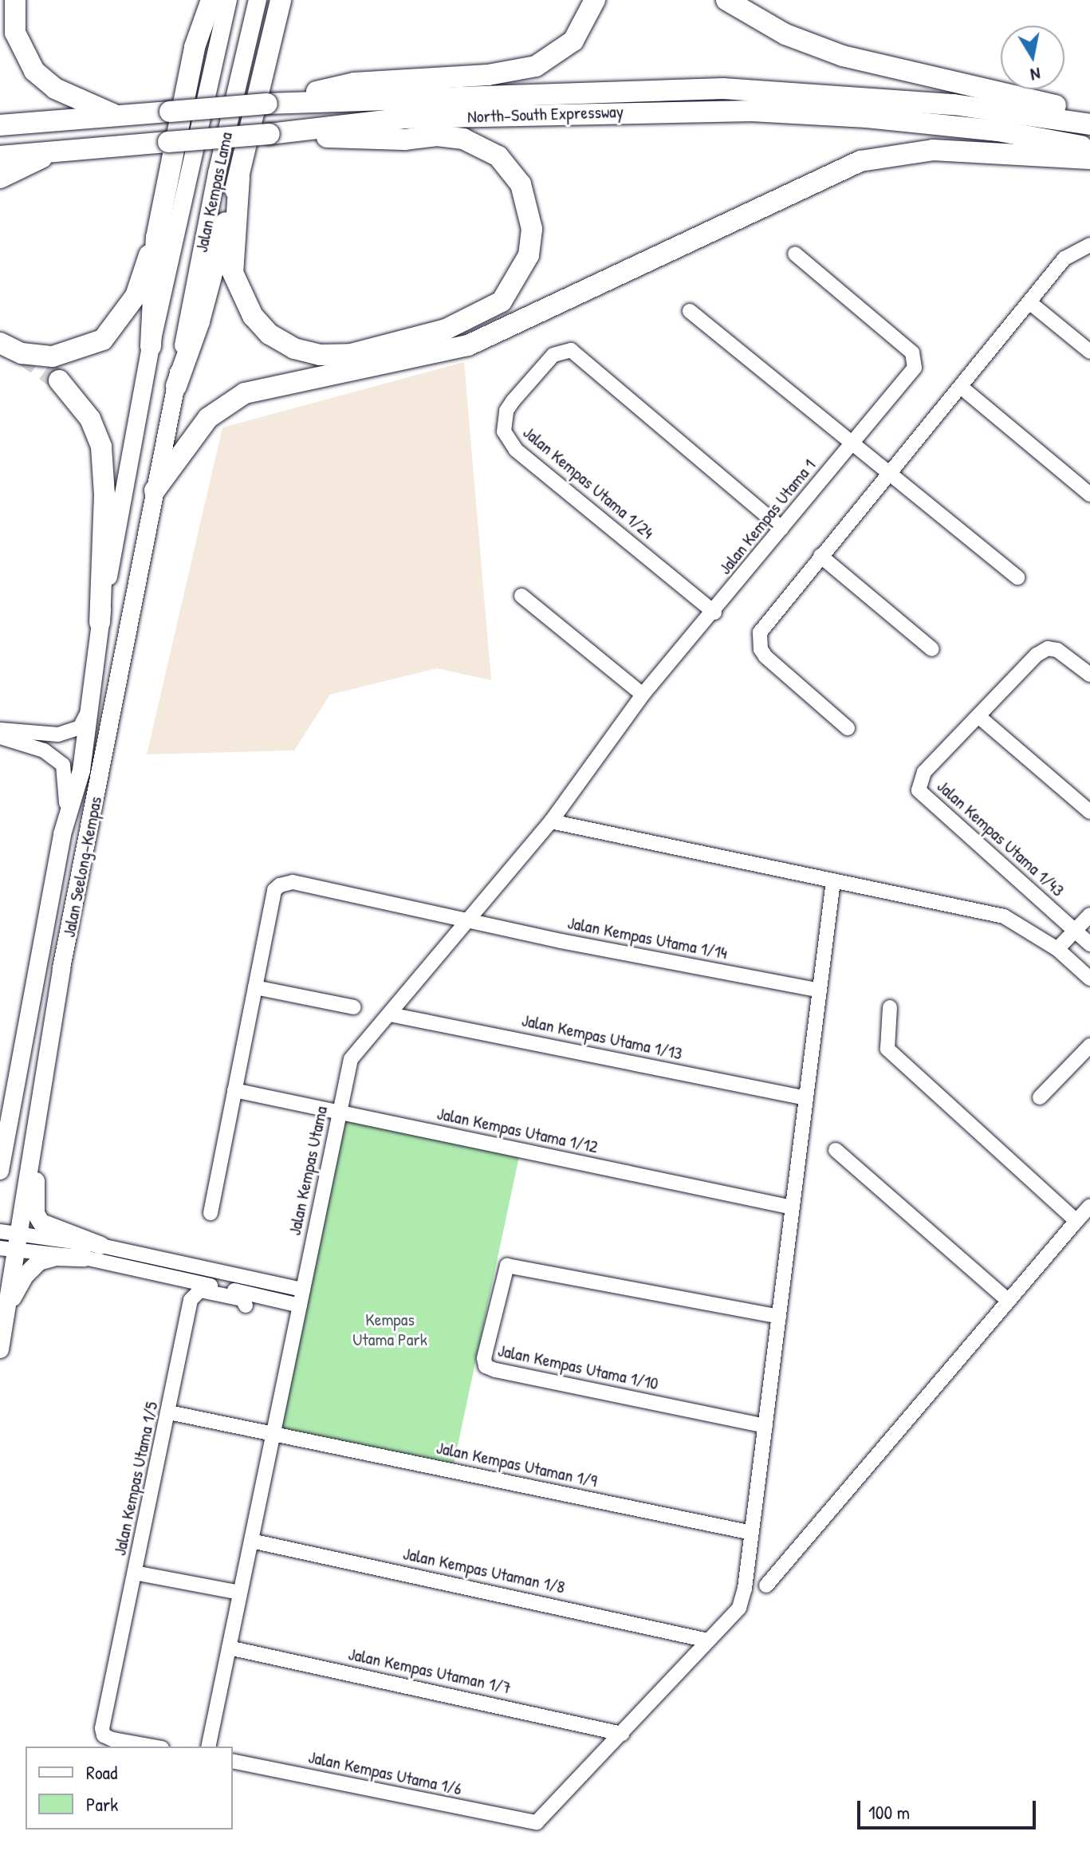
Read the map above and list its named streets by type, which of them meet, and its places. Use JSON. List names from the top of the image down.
{
  "streets": {
    "highway": ["North–South Expressway"],
    "main road": ["Jalan Kempas Lama", "Jalan Seelong–Kempas"],
    "street": [
      "Jalan Kempas Utama 1/24",
      "Jalan Kempas Utama 1",
      "Jalan Kempas Utama 1/43",
      "Jalan Kempas Utama 1/14",
      "Jalan Kempas Utama 1/13",
      "Jalan Kempas Utama 1/12",
      "Jalan Kempas Utama",
      "Jalan Kempas Utama 1/10",
      "Jalan Kempas Utaman 1/9",
      "Jalan Kempas Utama 1/5",
      "Jalan Kempas Utaman 1/8",
      "Jalan Kempas Utaman 1/7",
      "Jalan Kempas Utama 1/6"
    ]
  },
  "crossings": [
    ["Jalan Kempas Lama", "Jalan Seelong–Kempas"],
    ["Jalan Kempas Utama 1/24", "Jalan Kempas Utama 1"],
    ["Jalan Kempas Utama 1", "Jalan Kempas Utama"],
    ["Jalan Kempas Utama 1/14", "Jalan Kempas Utama"],
    ["Jalan Kempas Utama 1/13", "Jalan Kempas Utama"],
    ["Jalan Kempas Utama 1/12", "Jalan Kempas Utama"],
    ["Jalan Kempas Utama", "Jalan Kempas Utaman 1/9"],
    ["Jalan Kempas Utama", "Jalan Kempas Utaman 1/8"],
    ["Jalan Kempas Utama", "Jalan Kempas Utaman 1/7"],
    ["Jalan Kempas Utaman 1/9", "Jalan Kempas Utama 1/5"],
    ["Jalan Kempas Utaman 1/7", "Jalan Kempas Utama 1/6"]
  ],
  "parks": ["Kempas Utama Park"],
  "legend": ["Road", "Park"],
  "scale_bar": "100 m",
  "north": "bottom"
}
